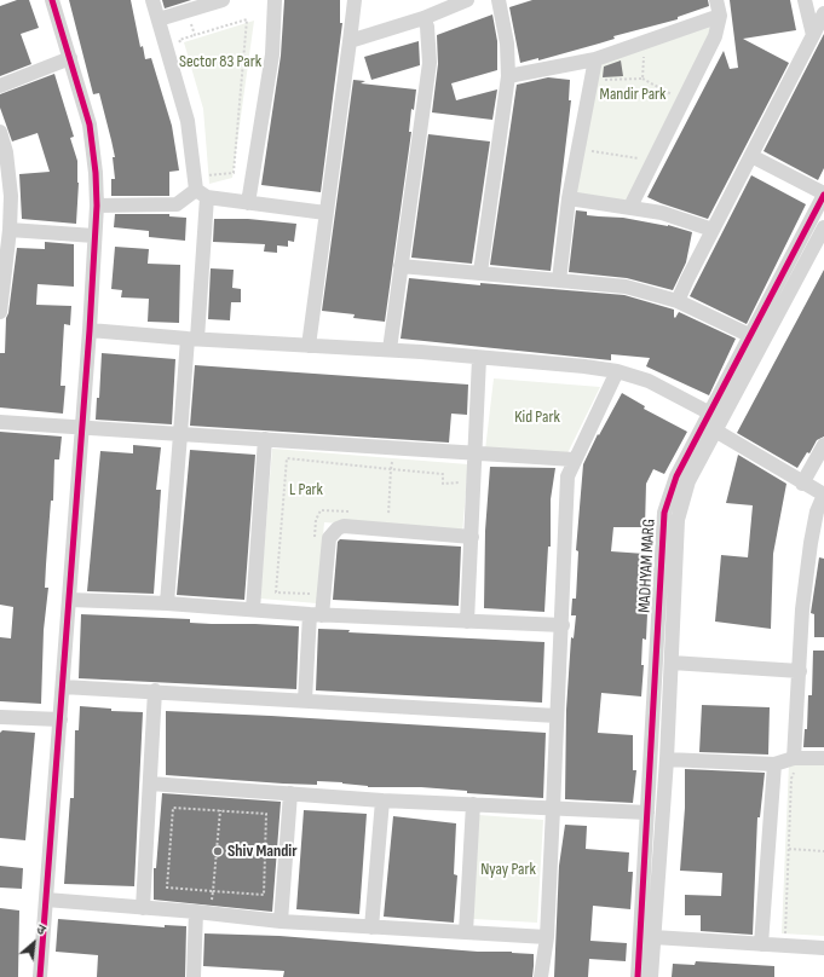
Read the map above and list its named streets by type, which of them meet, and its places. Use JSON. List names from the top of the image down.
{
  "streets": {
    "street": ["MADHYAM MARG"]
  },
  "parks": [
    "Sector 83 Park",
    "Mandir Park",
    "Kid Park",
    "L Park",
    "Nyay Park"
  ],
  "places": ["Shiv Mandir"],
  "north": "top right"
}
